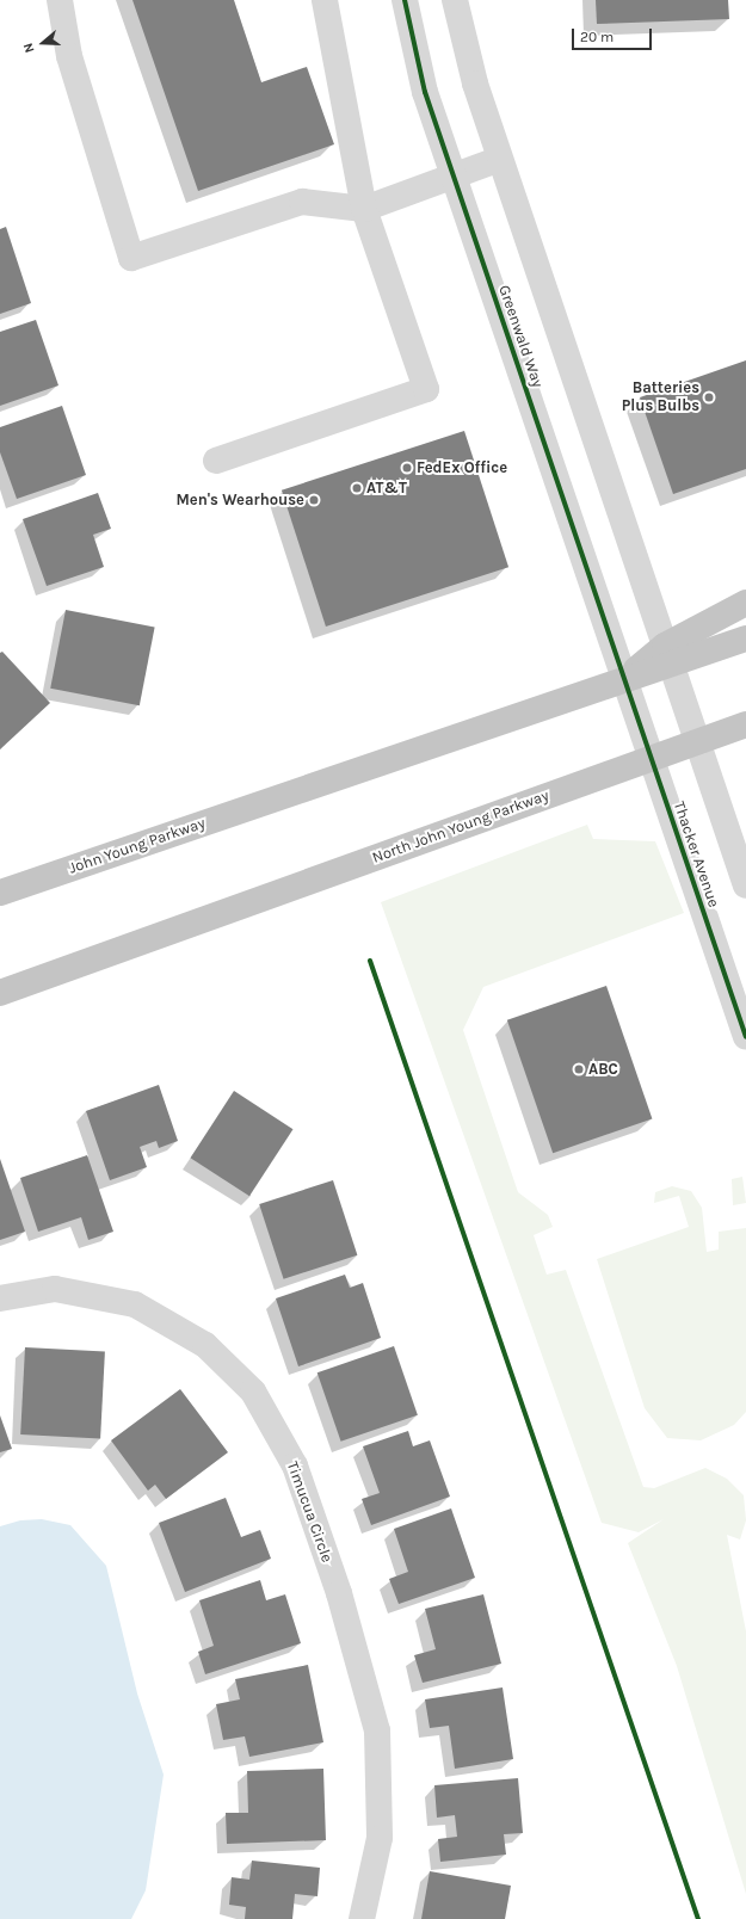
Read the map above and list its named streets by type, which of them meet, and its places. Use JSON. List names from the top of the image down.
{
  "streets": {
    "highway": ["North John Young Parkway", "John Young Parkway"],
    "street": ["Greenwald Way", "Thacker Avenue", "Timucua Circle"]
  },
  "crossings": [
    ["Greenwald Way", "John Young Parkway"],
    ["Greenwald Way", "Thacker Avenue"],
    ["North John Young Parkway", "Thacker Avenue"],
    ["John Young Parkway", "Thacker Avenue"]
  ],
  "places": [
    "Batteries Plus Bulbs",
    "FedEx Office",
    "AT&T",
    "Men's Wearhouse",
    "ABC"
  ],
  "scale_bar": "20 m",
  "north": "left"
}
